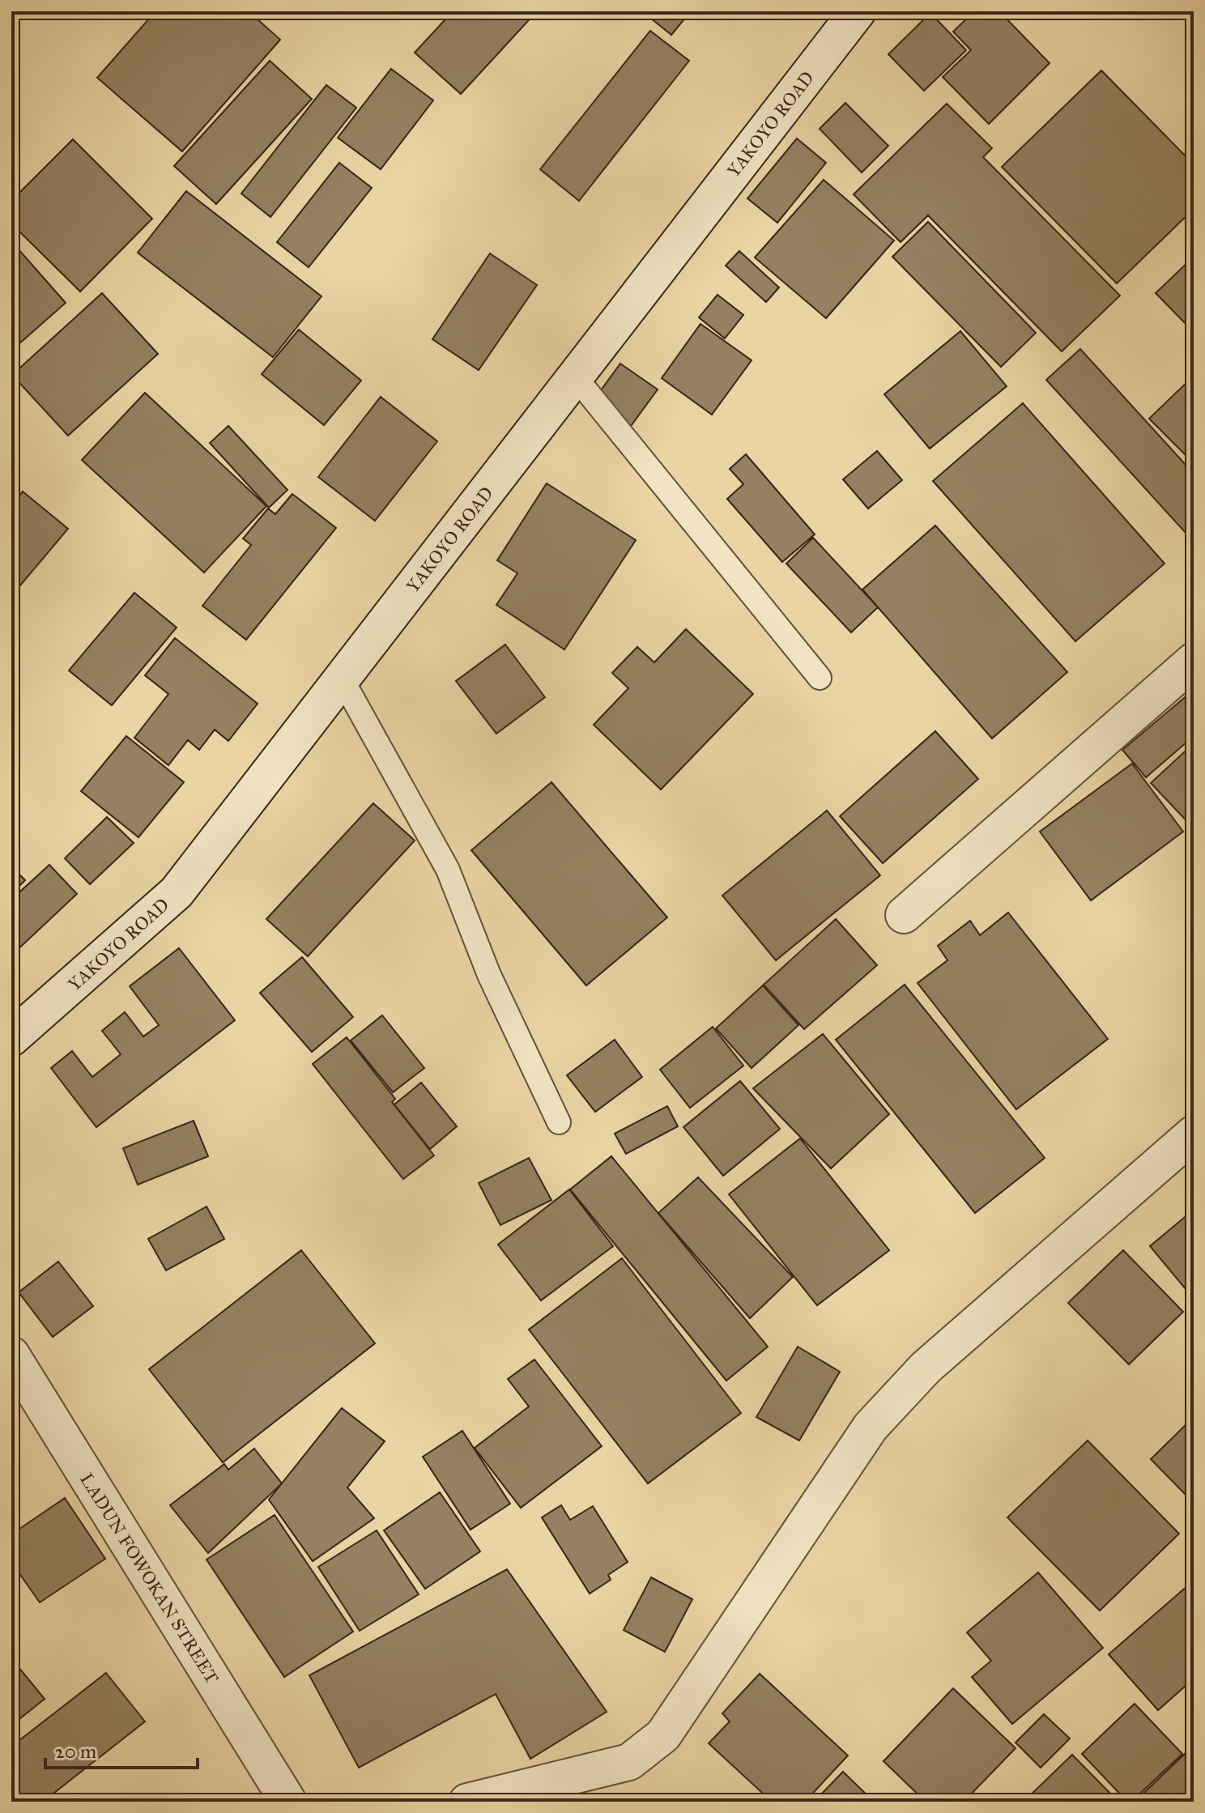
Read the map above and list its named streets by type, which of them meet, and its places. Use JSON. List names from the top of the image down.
{
  "streets": {
    "street": ["YAKOYO ROAD", "LADUN FOWOKAN STREET"]
  },
  "scale_bar": "20 m"
}
